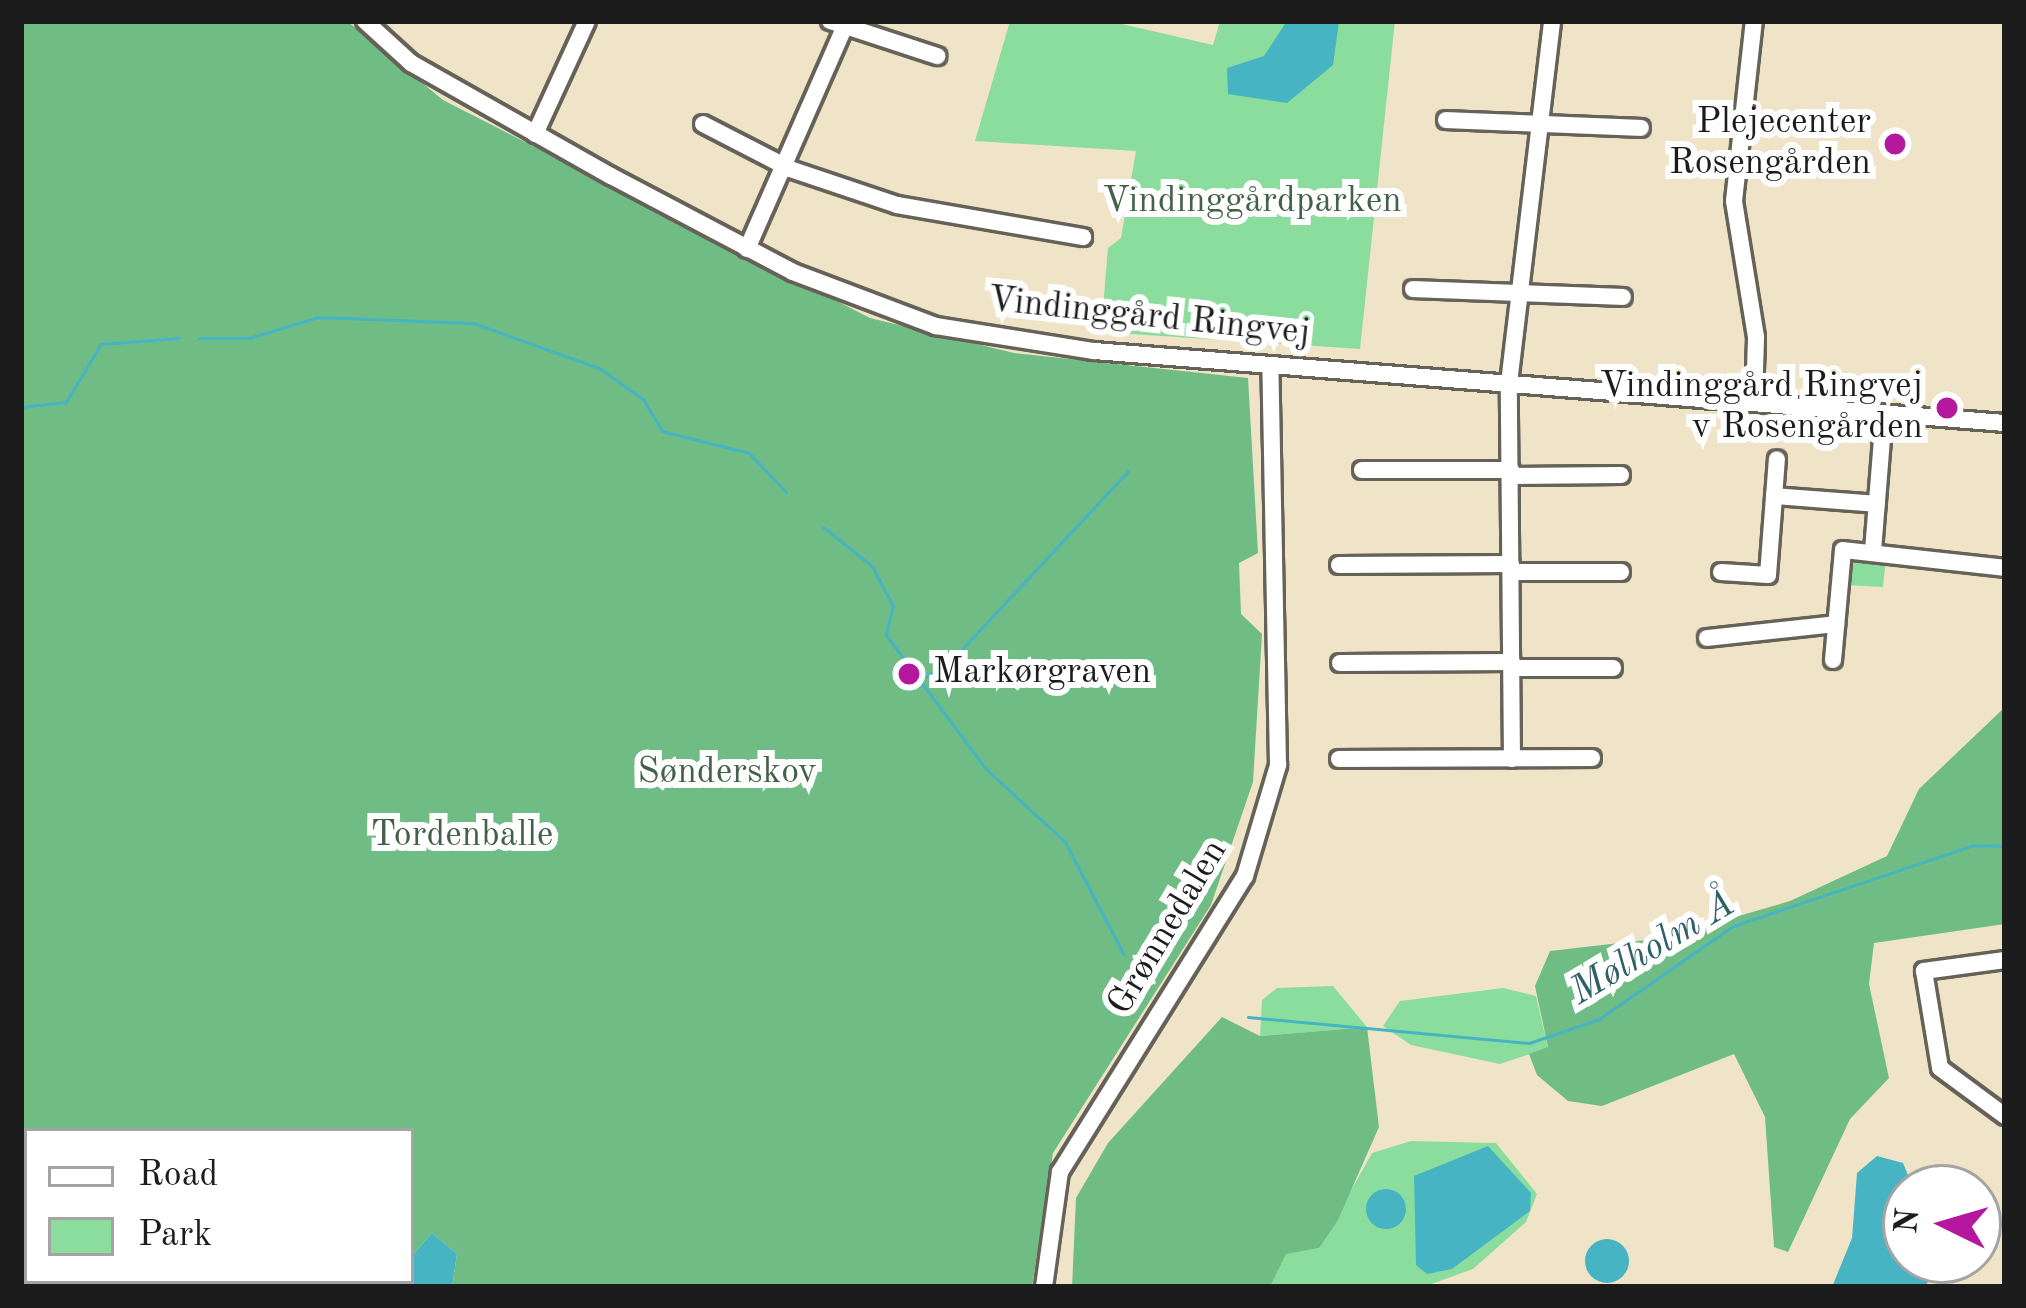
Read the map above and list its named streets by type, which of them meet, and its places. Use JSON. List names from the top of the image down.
{
  "streets": {
    "street": ["Vindinggård Ringvej", "Grønnedalen"]
  },
  "crossings": [
    ["Vindinggård Ringvej", "Grønnedalen"]
  ],
  "water": ["Mølholm Å"],
  "parks": ["Vindinggårdparken", "Sønderskov", "Tordenballe"],
  "places": ["Plejecenter Rosengården", "Vindinggård Ringvej v Rosengården", "Markørgraven"],
  "legend": ["Road", "Park"],
  "north": "left"
}
